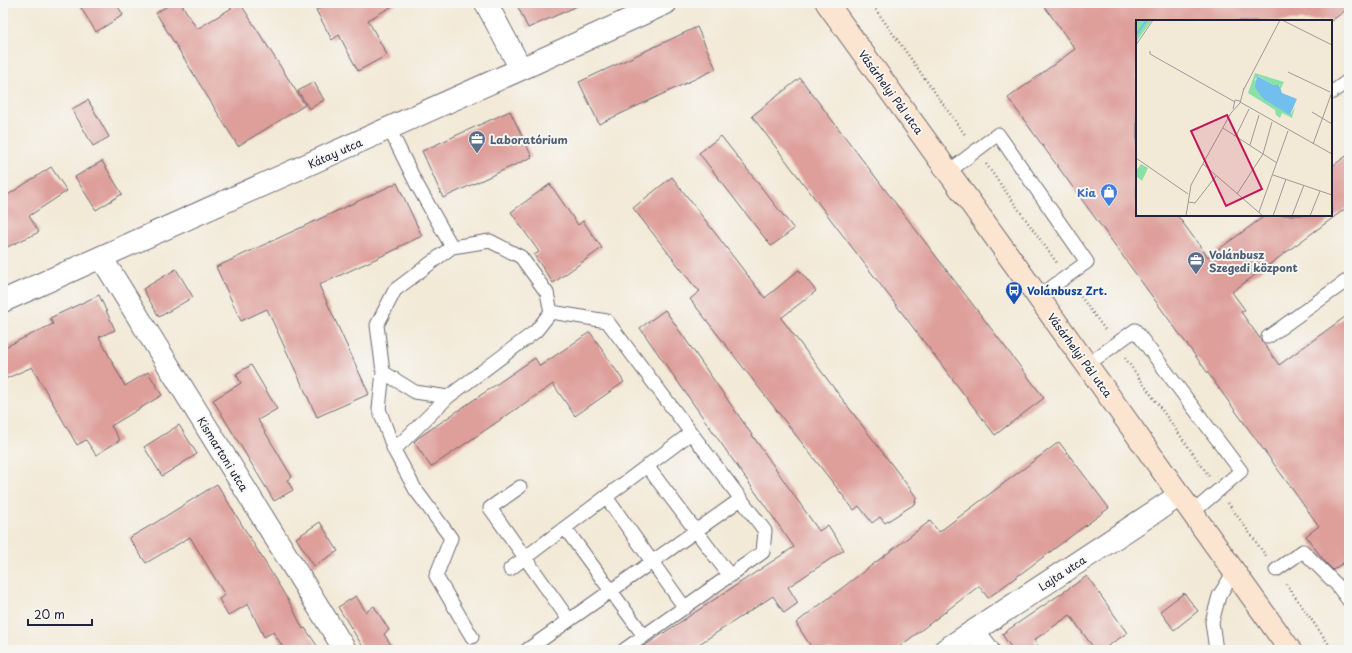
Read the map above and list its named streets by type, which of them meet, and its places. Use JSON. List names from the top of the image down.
{
  "streets": {
    "main road": ["Vásárhelyi Pál utca"],
    "street": ["Kátay utca", "Kismartoni utca", "Lajta utca"]
  },
  "crossings": [
    ["Vásárhelyi Pál utca", "Lajta utca"],
    ["Kátay utca", "Kismartoni utca"]
  ],
  "places": {
    "office": ["Laboratórium", "Volánbusz Szegedi központ"],
    "shop": ["Kia"],
    "bus stop": ["Volánbusz Zrt."]
  },
  "scale_bar": "20 m"
}
